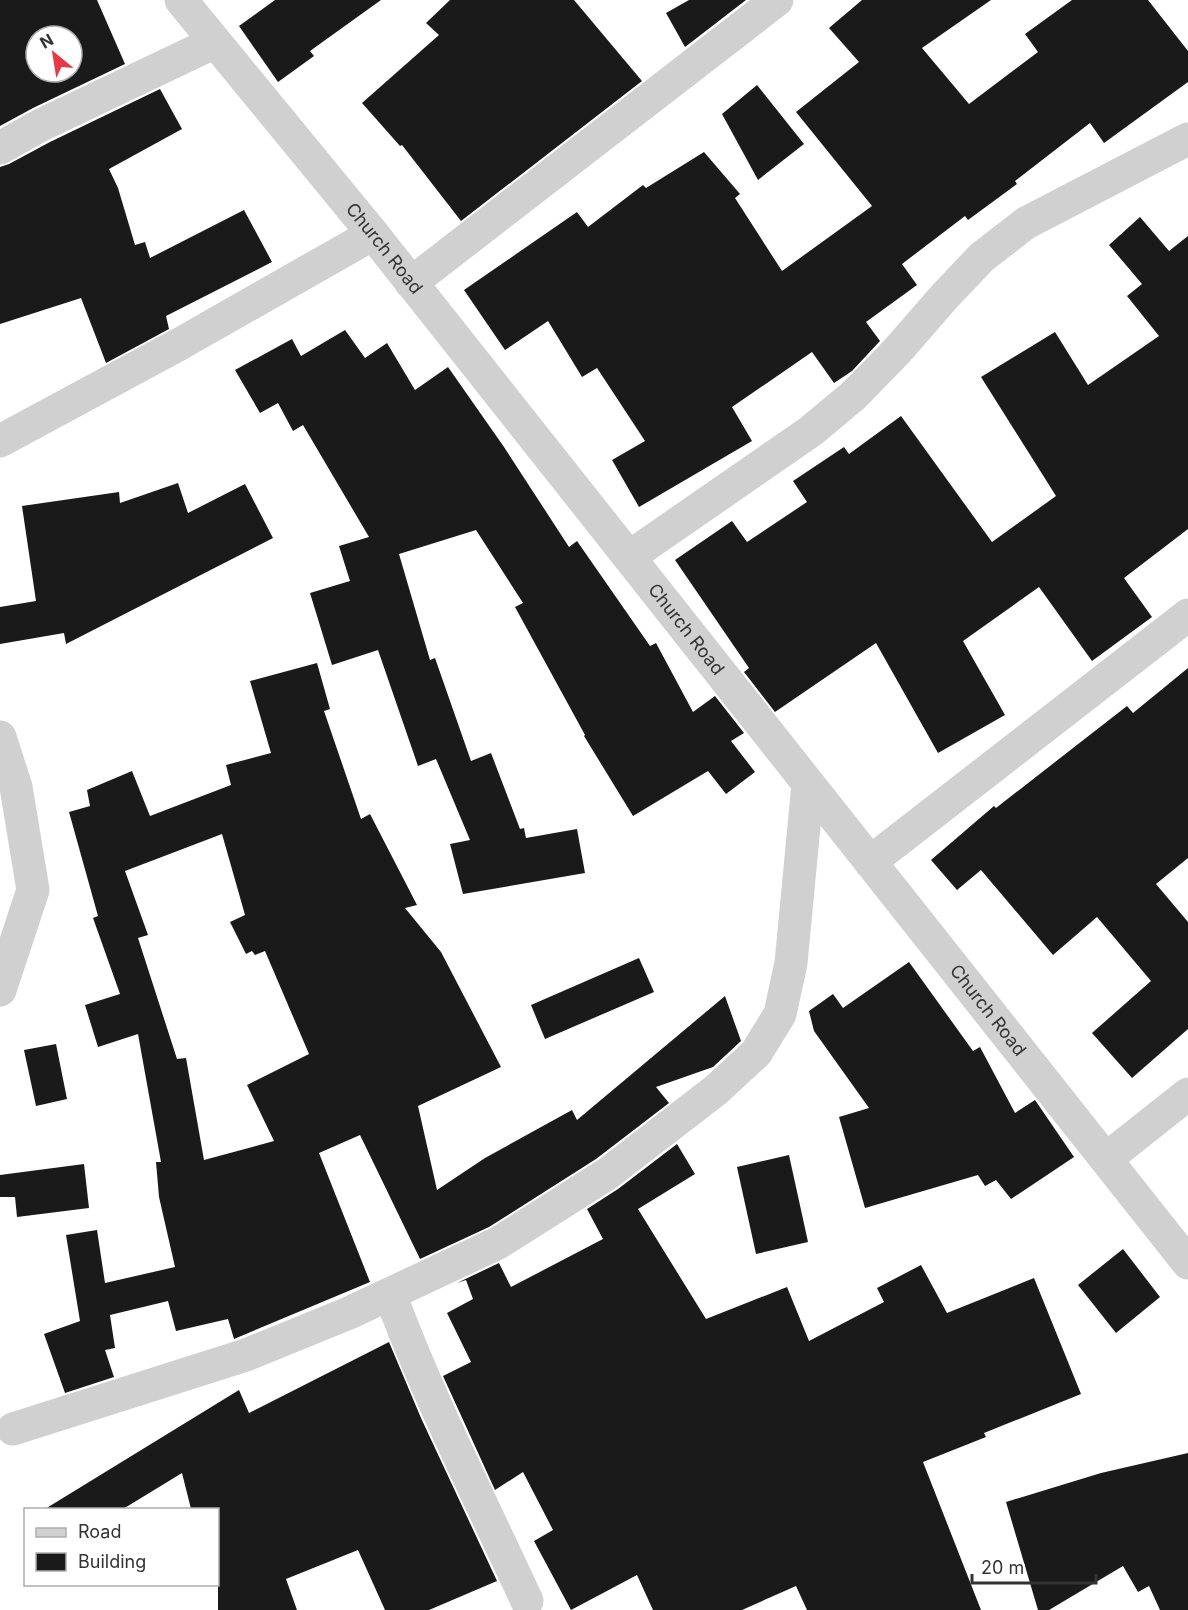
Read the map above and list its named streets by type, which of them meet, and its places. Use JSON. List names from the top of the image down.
{
  "streets": {
    "street": ["Church Road"]
  },
  "legend": ["Road", "Building"],
  "scale_bar": "20 m",
  "north": "top left"
}
